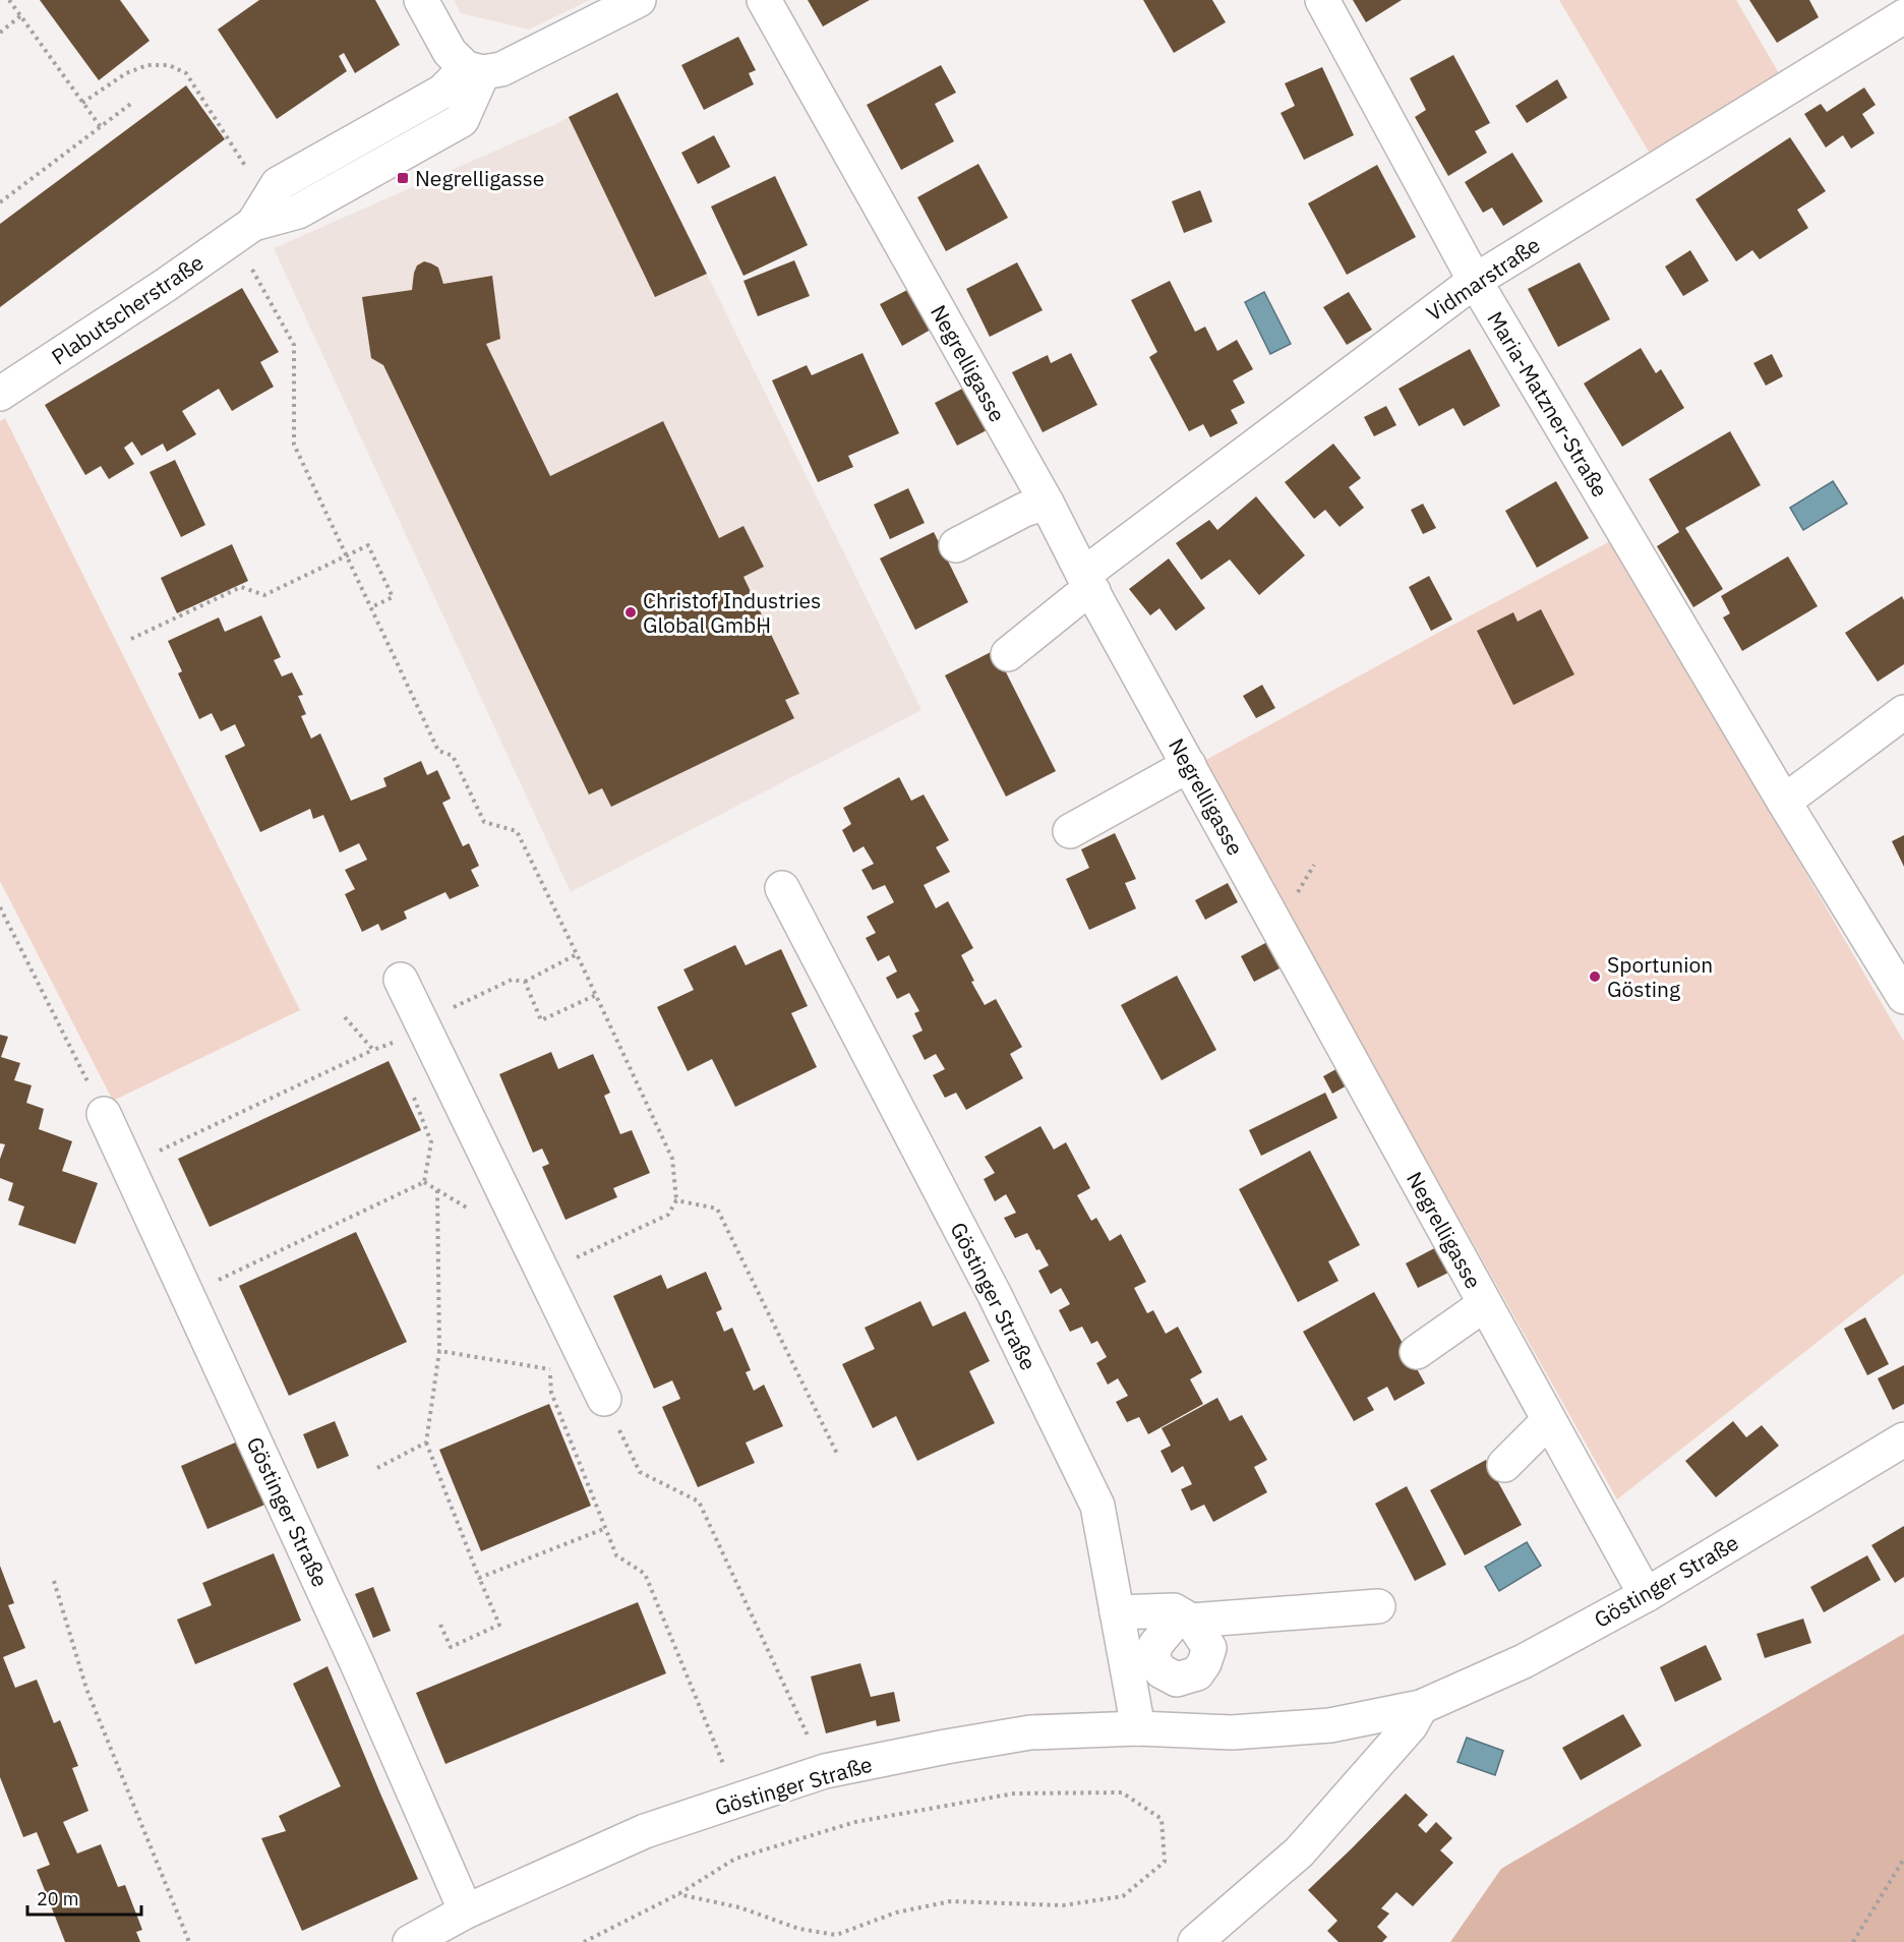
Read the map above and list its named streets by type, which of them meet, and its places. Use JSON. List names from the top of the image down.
{
  "streets": {
    "street": [
      "Vidmarstraße",
      "Plabutscherstraße",
      "Negrelligasse",
      "Maria-Matzner-Straße",
      "Göstinger Straße"
    ]
  },
  "crossings": [
    ["Vidmarstraße", "Negrelligasse"],
    ["Vidmarstraße", "Maria-Matzner-Straße"],
    ["Negrelligasse", "Göstinger Straße"]
  ],
  "places": {
    "transit": ["Negrelligasse"],
    "other": ["Christof Industries Global GmbH", "Sportunion Gösting"]
  },
  "scale_bar": "20 m"
}
